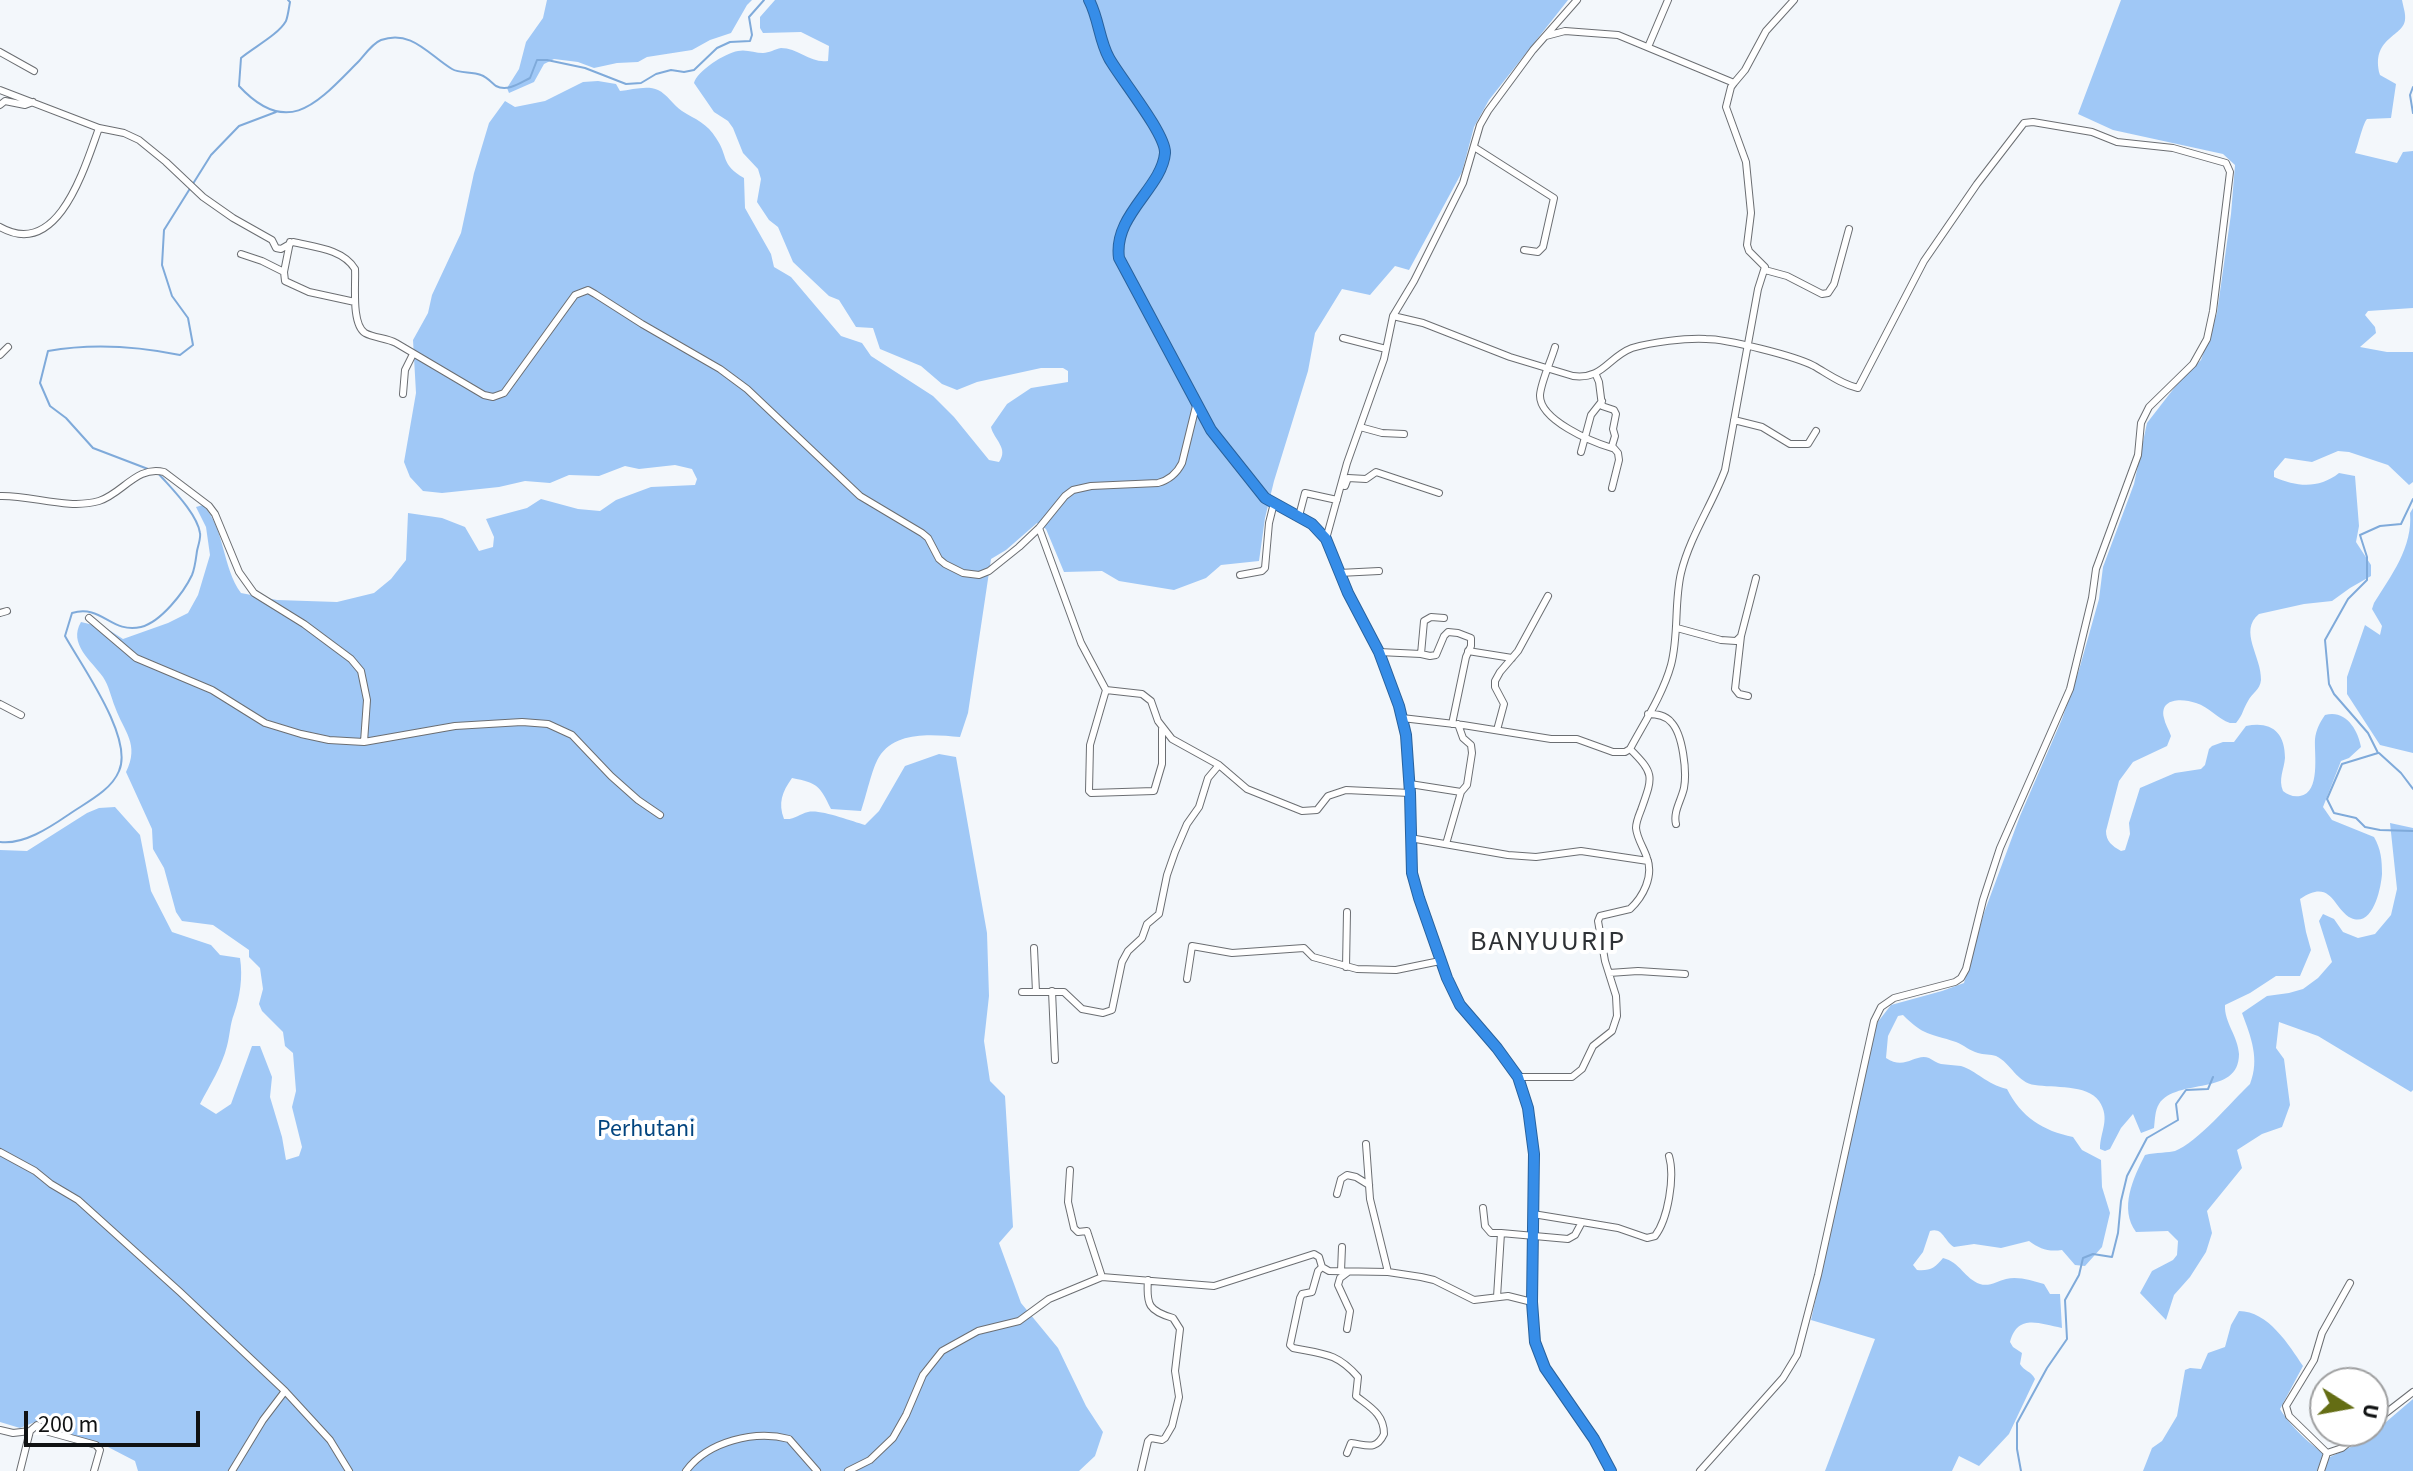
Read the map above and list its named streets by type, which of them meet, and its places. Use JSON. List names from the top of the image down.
{
  "districts": ["BANYUURIP"],
  "parks": ["Perhutani"],
  "scale_bar": "200 m",
  "north": "right"
}
